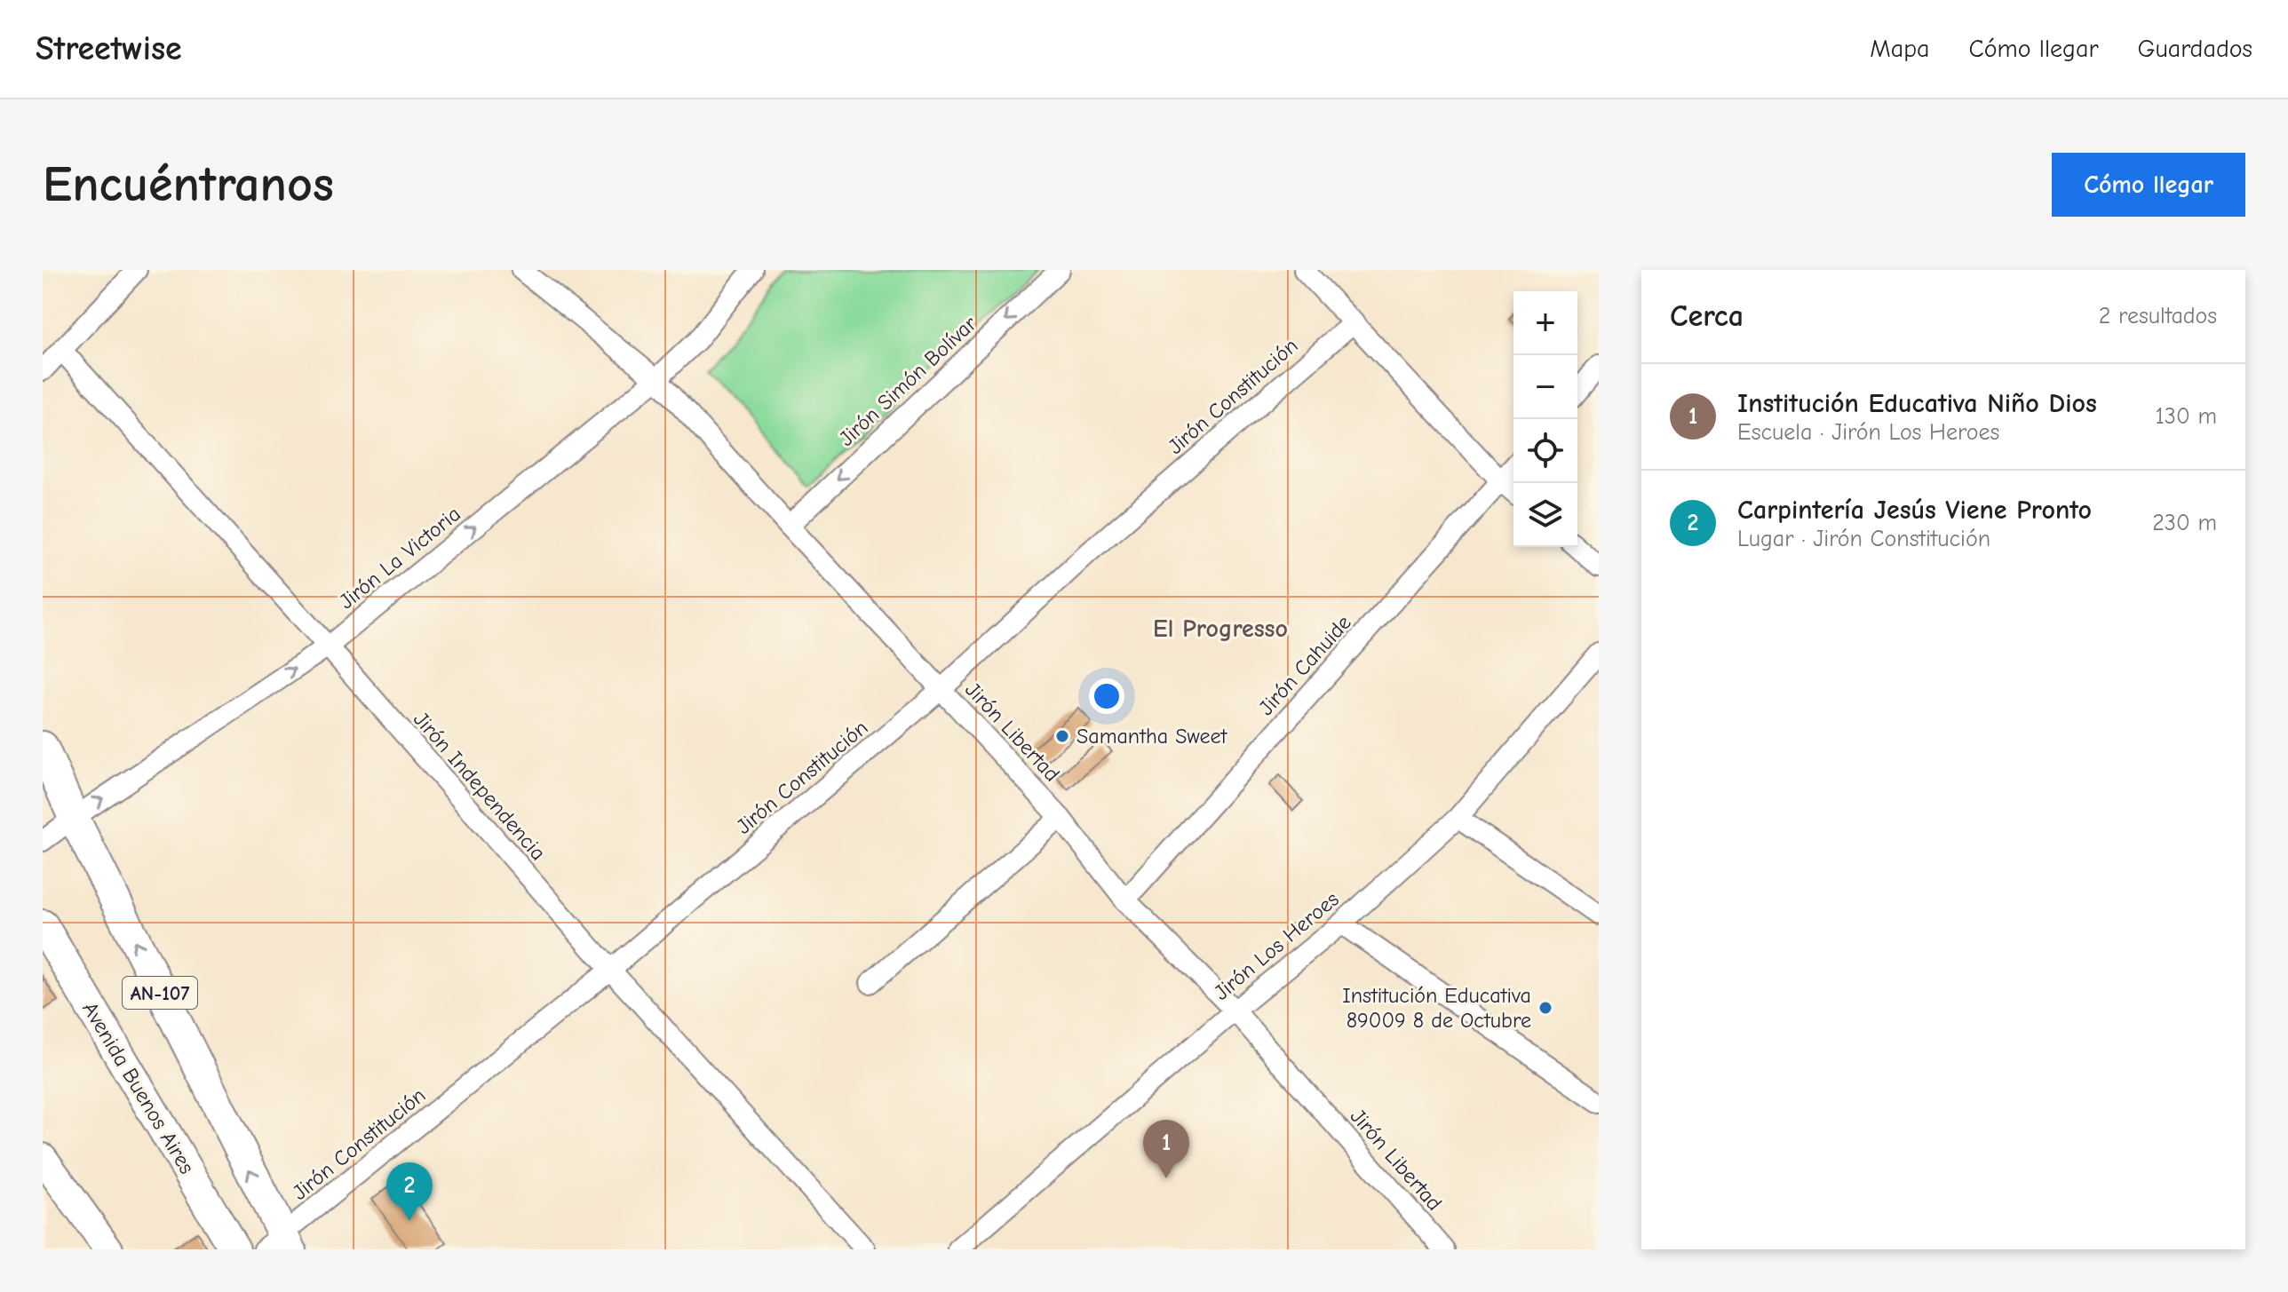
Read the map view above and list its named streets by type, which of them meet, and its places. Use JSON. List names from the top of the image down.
{
  "streets": {
    "main road": ["AN-107", "Avenida Buenos Aires"],
    "street": [
      "Jirón Simón Bolívar",
      "Jirón Constitución",
      "Jirón La Victoria",
      "Jirón Cahuide",
      "Jirón Libertad",
      "Jirón Independencia",
      "Jirón Los Heroes"
    ]
  },
  "crossings": [
    ["Jirón Simón Bolívar", "Jirón Libertad"],
    ["Jirón Constitución", "Jirón Libertad"],
    ["Jirón Constitución", "Jirón Independencia"],
    ["Jirón Constitución", "AN-107"],
    ["Jirón La Victoria", "Jirón Libertad"],
    ["Jirón La Victoria", "Jirón Independencia"],
    ["Jirón La Victoria", "AN-107"],
    ["Jirón Cahuide", "Jirón Libertad"],
    ["Jirón Libertad", "Jirón Los Heroes"]
  ],
  "one_way": ["Jirón Simón Bolívar", "Jirón La Victoria"],
  "districts": ["El Progresso"],
  "places": ["Samantha Sweet", "Institución Educativa 89009 8 de Octubre"],
  "page": {
    "header": "Streetwise",
    "nav": ["Mapa", "Cómo llegar", "Guardados"],
    "buttons": "Cómo llegar",
    "title": "Encuéntranos",
    "heading": ["Cerca", "2 resultados"],
    "map_buttons": ["+", "−"],
    "list": [
      {
        "mark": "1",
        "name": "Institución Educativa Niño Dios",
        "note": "Escuela · Jirón Los Heroes",
        "value": "130 m"
      },
      {
        "mark": "2",
        "name": "Carpintería Jesús Viene Pronto",
        "note": "Lugar · Jirón Constitución",
        "value": "230 m"
      }
    ],
    "pins": ["1", "2"]
  }
}
